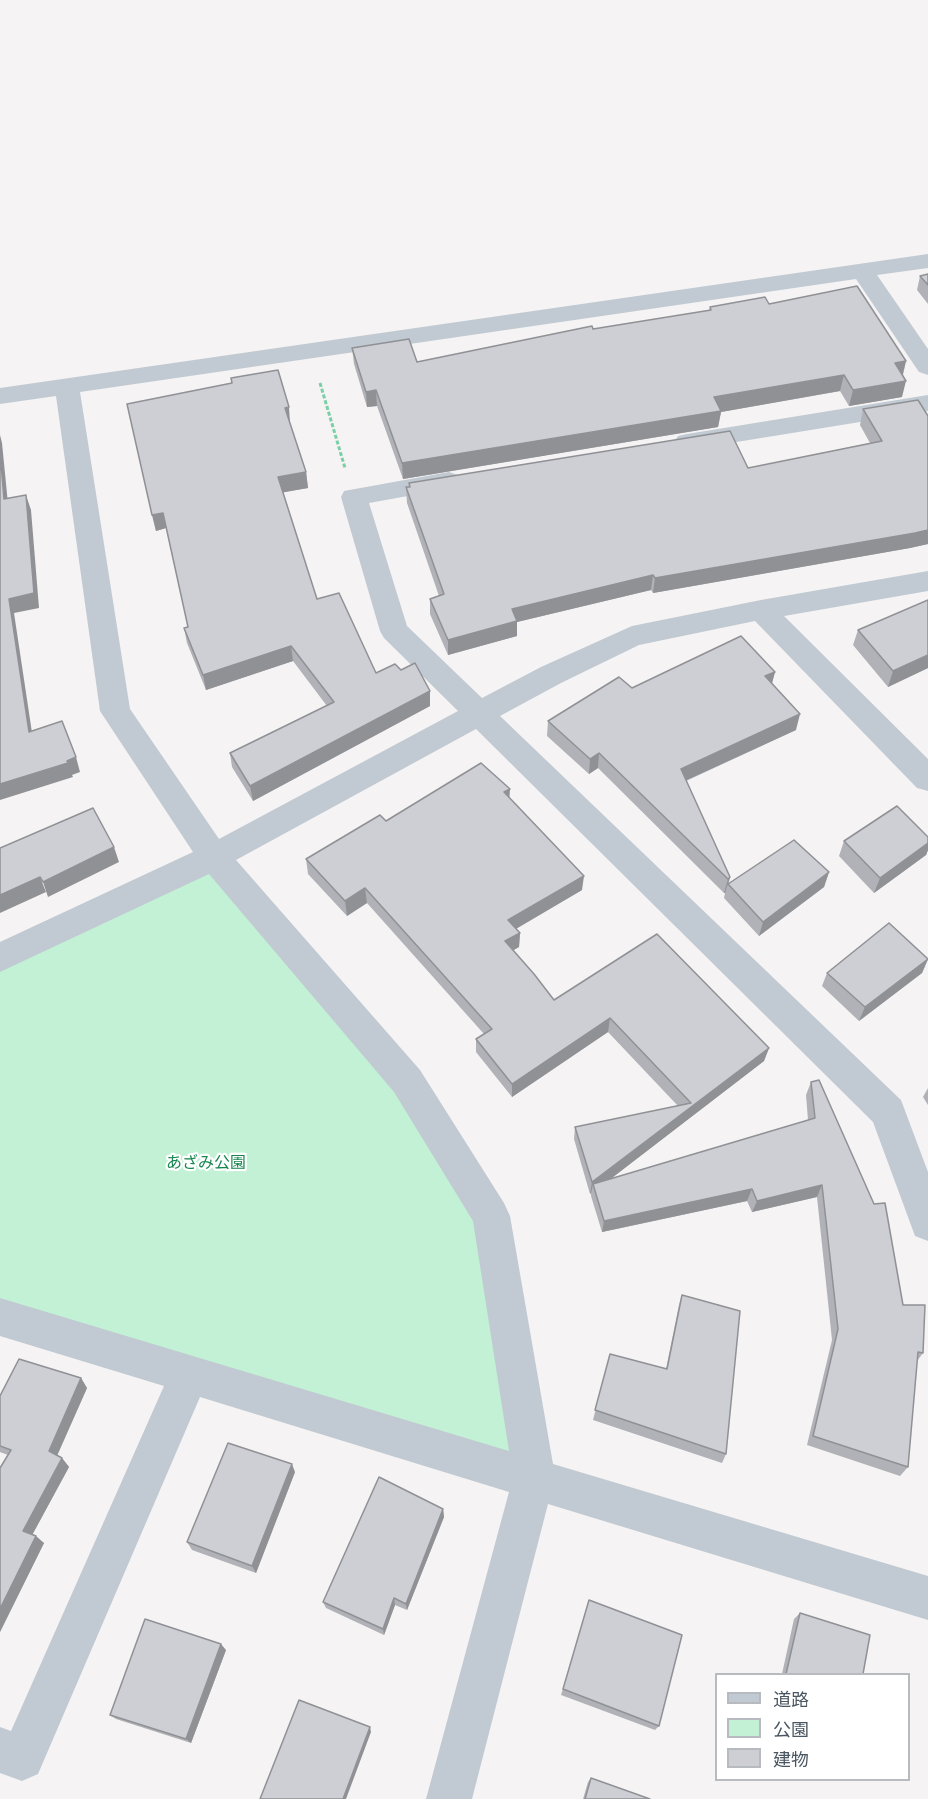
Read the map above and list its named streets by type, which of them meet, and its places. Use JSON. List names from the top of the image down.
{
  "parks": ["あざみ公園"],
  "legend": ["道路", "公園", "建物"]
}
